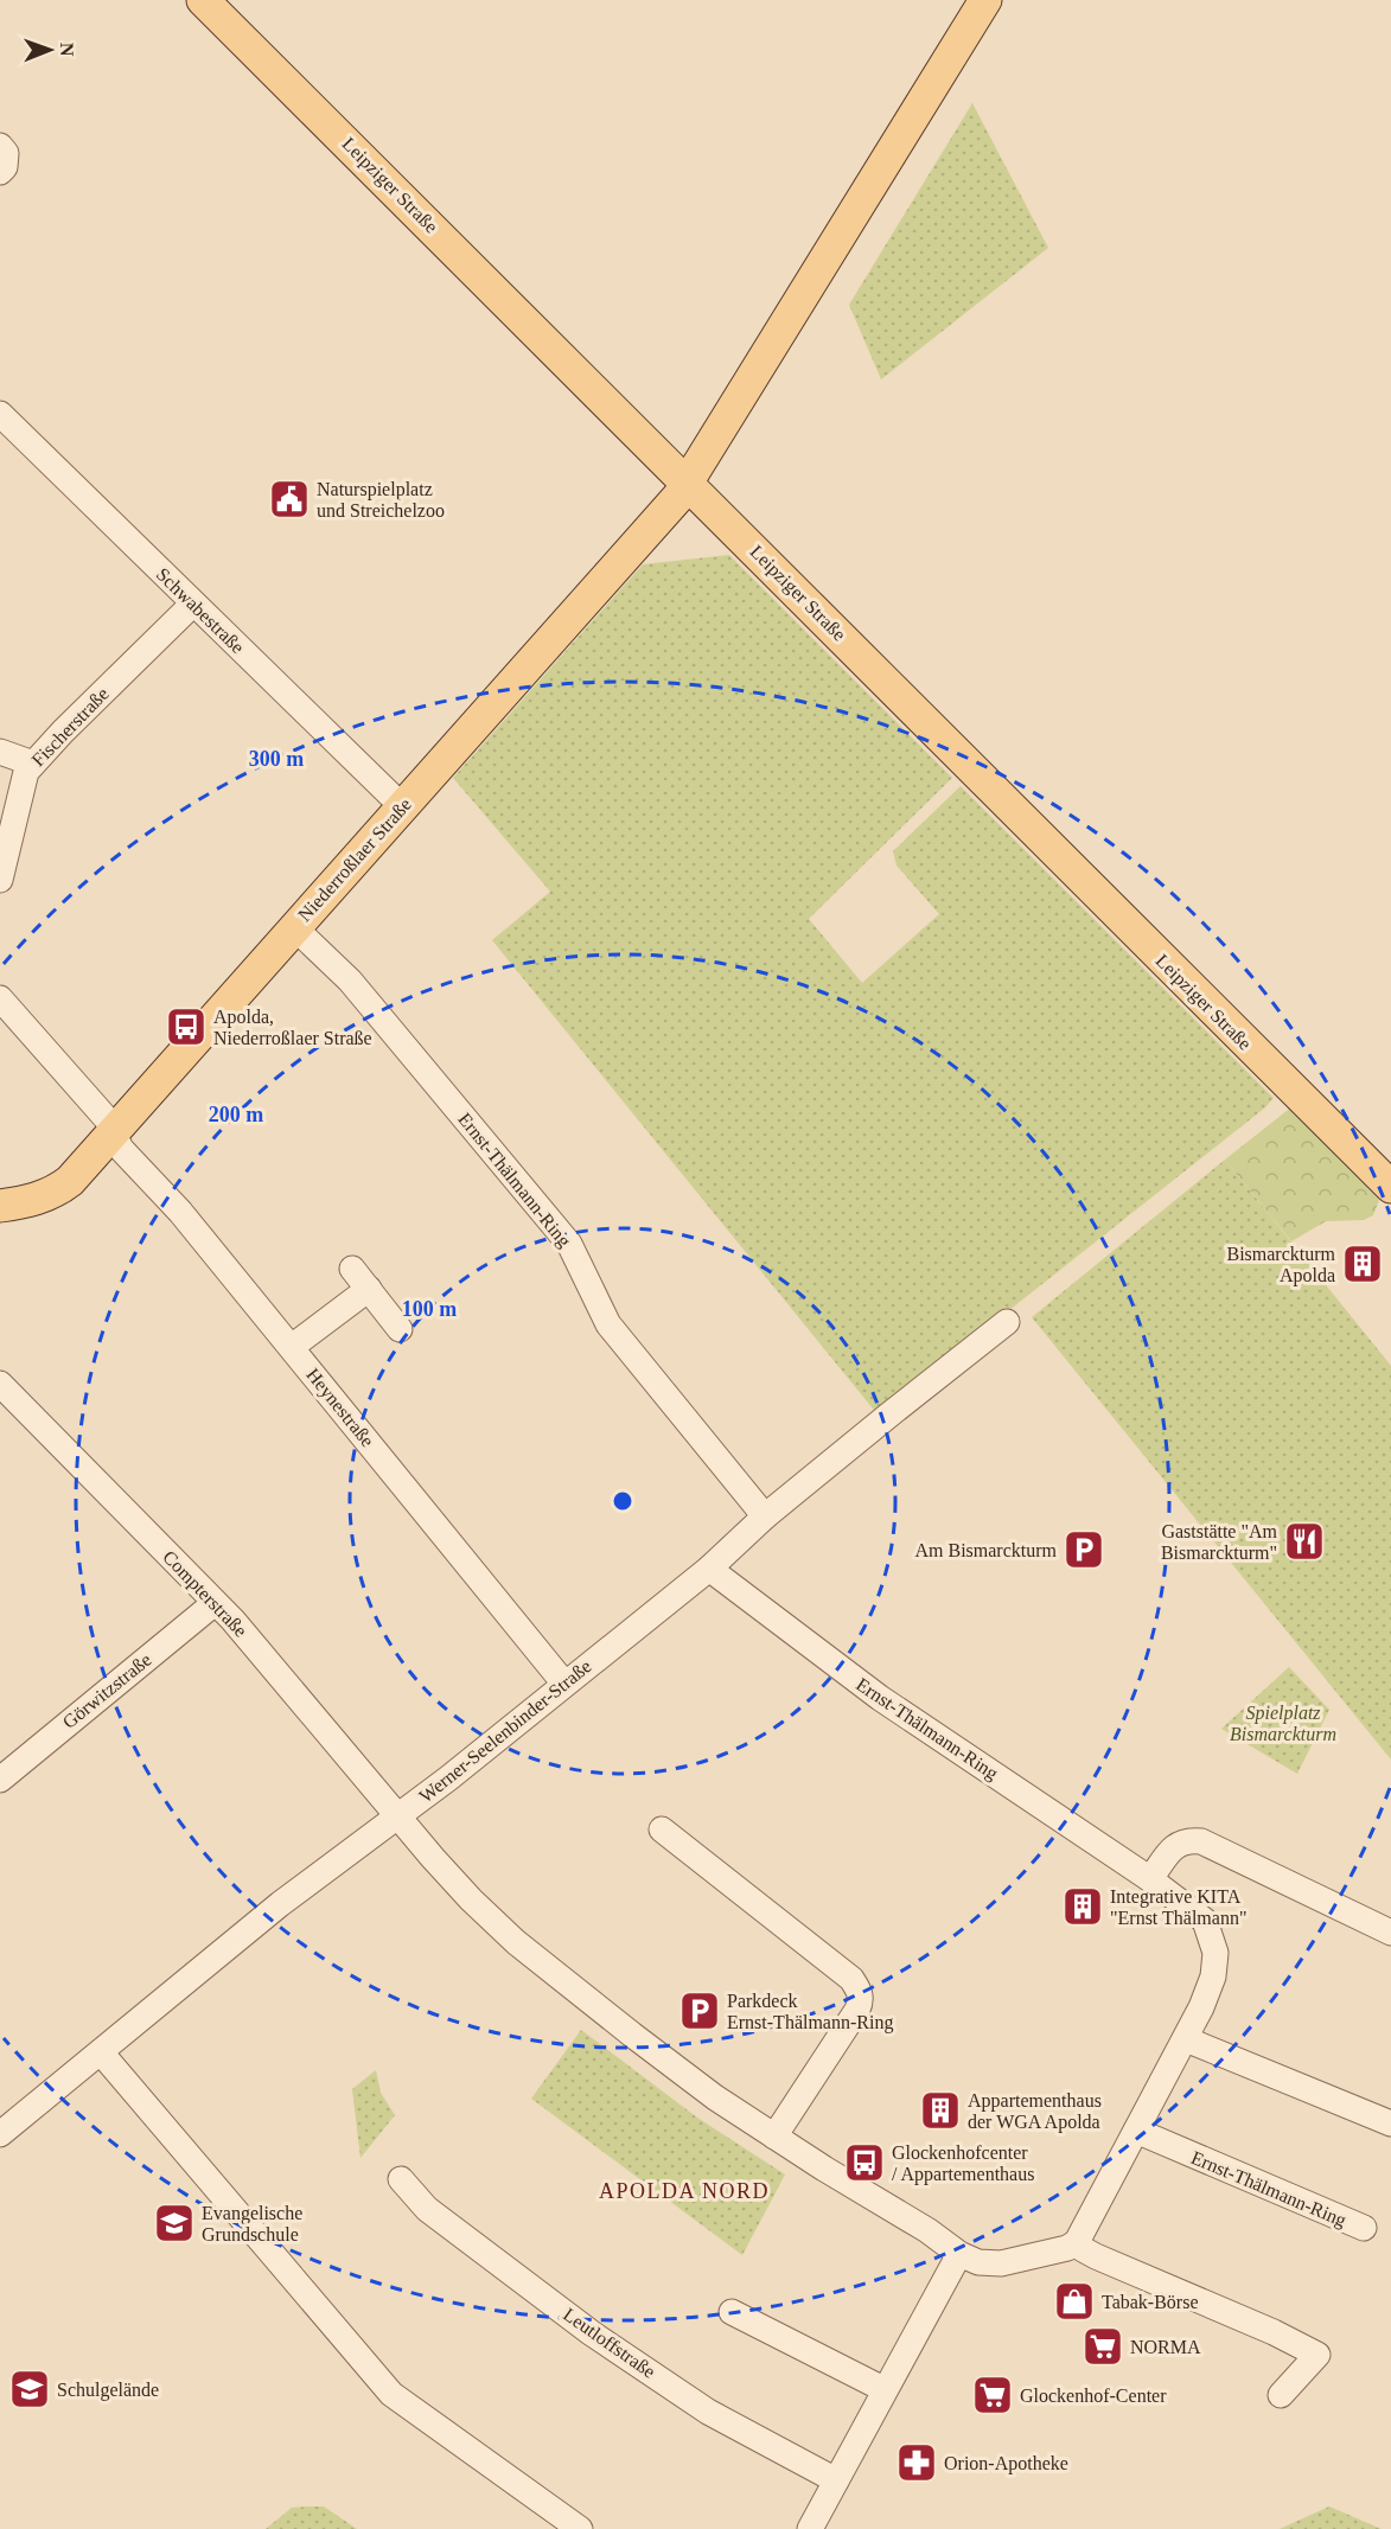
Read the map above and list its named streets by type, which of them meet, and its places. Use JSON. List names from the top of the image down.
{
  "streets": {
    "main road": ["Leipziger Straße", "Niederroßlaer Straße"],
    "street": [
      "Schwabestraße",
      "Fischerstraße",
      "Ernst-Thälmann-Ring",
      "Heynestraße",
      "Compterstraße",
      "Görwitzstraße",
      "Werner-Seelenbinder-Straße",
      "Leutloffstraße"
    ]
  },
  "crossings": [
    ["Leipziger Straße", "Niederroßlaer Straße"],
    ["Schwabestraße", "Fischerstraße"],
    ["Schwabestraße", "Niederroßlaer Straße"],
    ["Niederroßlaer Straße", "Ernst-Thälmann-Ring"],
    ["Niederroßlaer Straße", "Heynestraße"],
    ["Ernst-Thälmann-Ring", "Werner-Seelenbinder-Straße"],
    ["Heynestraße", "Werner-Seelenbinder-Straße"],
    ["Compterstraße", "Görwitzstraße"],
    ["Compterstraße", "Werner-Seelenbinder-Straße"]
  ],
  "districts": ["APOLDA NORD"],
  "parks": ["Spielplatz Bismarckturm"],
  "places": {
    "public building": ["Naturspielplatz und Streichelzoo"],
    "bus stop": ["Apolda, Niederroßlaer Straße", "Glockenhofcenter / Appartementhaus"],
    "building": ["Bismarckturm Apolda", "Integrative KITA \"Ernst Thälmann\"", "Appartementhaus der WGA Apolda"],
    "restaurant": ["Gaststätte \"Am Bismarckturm\""],
    "parking": ["Am Bismarckturm", "Parkdeck Ernst-Thälmann-Ring"],
    "school or university": ["Evangelische Grundschule", "Schulgelände"],
    "shop": ["Tabak-Börse"],
    "supermarket": ["NORMA", "Glockenhof-Center"],
    "pharmacy": ["Orion-Apotheke"]
  },
  "north": "right",
  "rings": ["300 m", "200 m", "100 m"]
}
